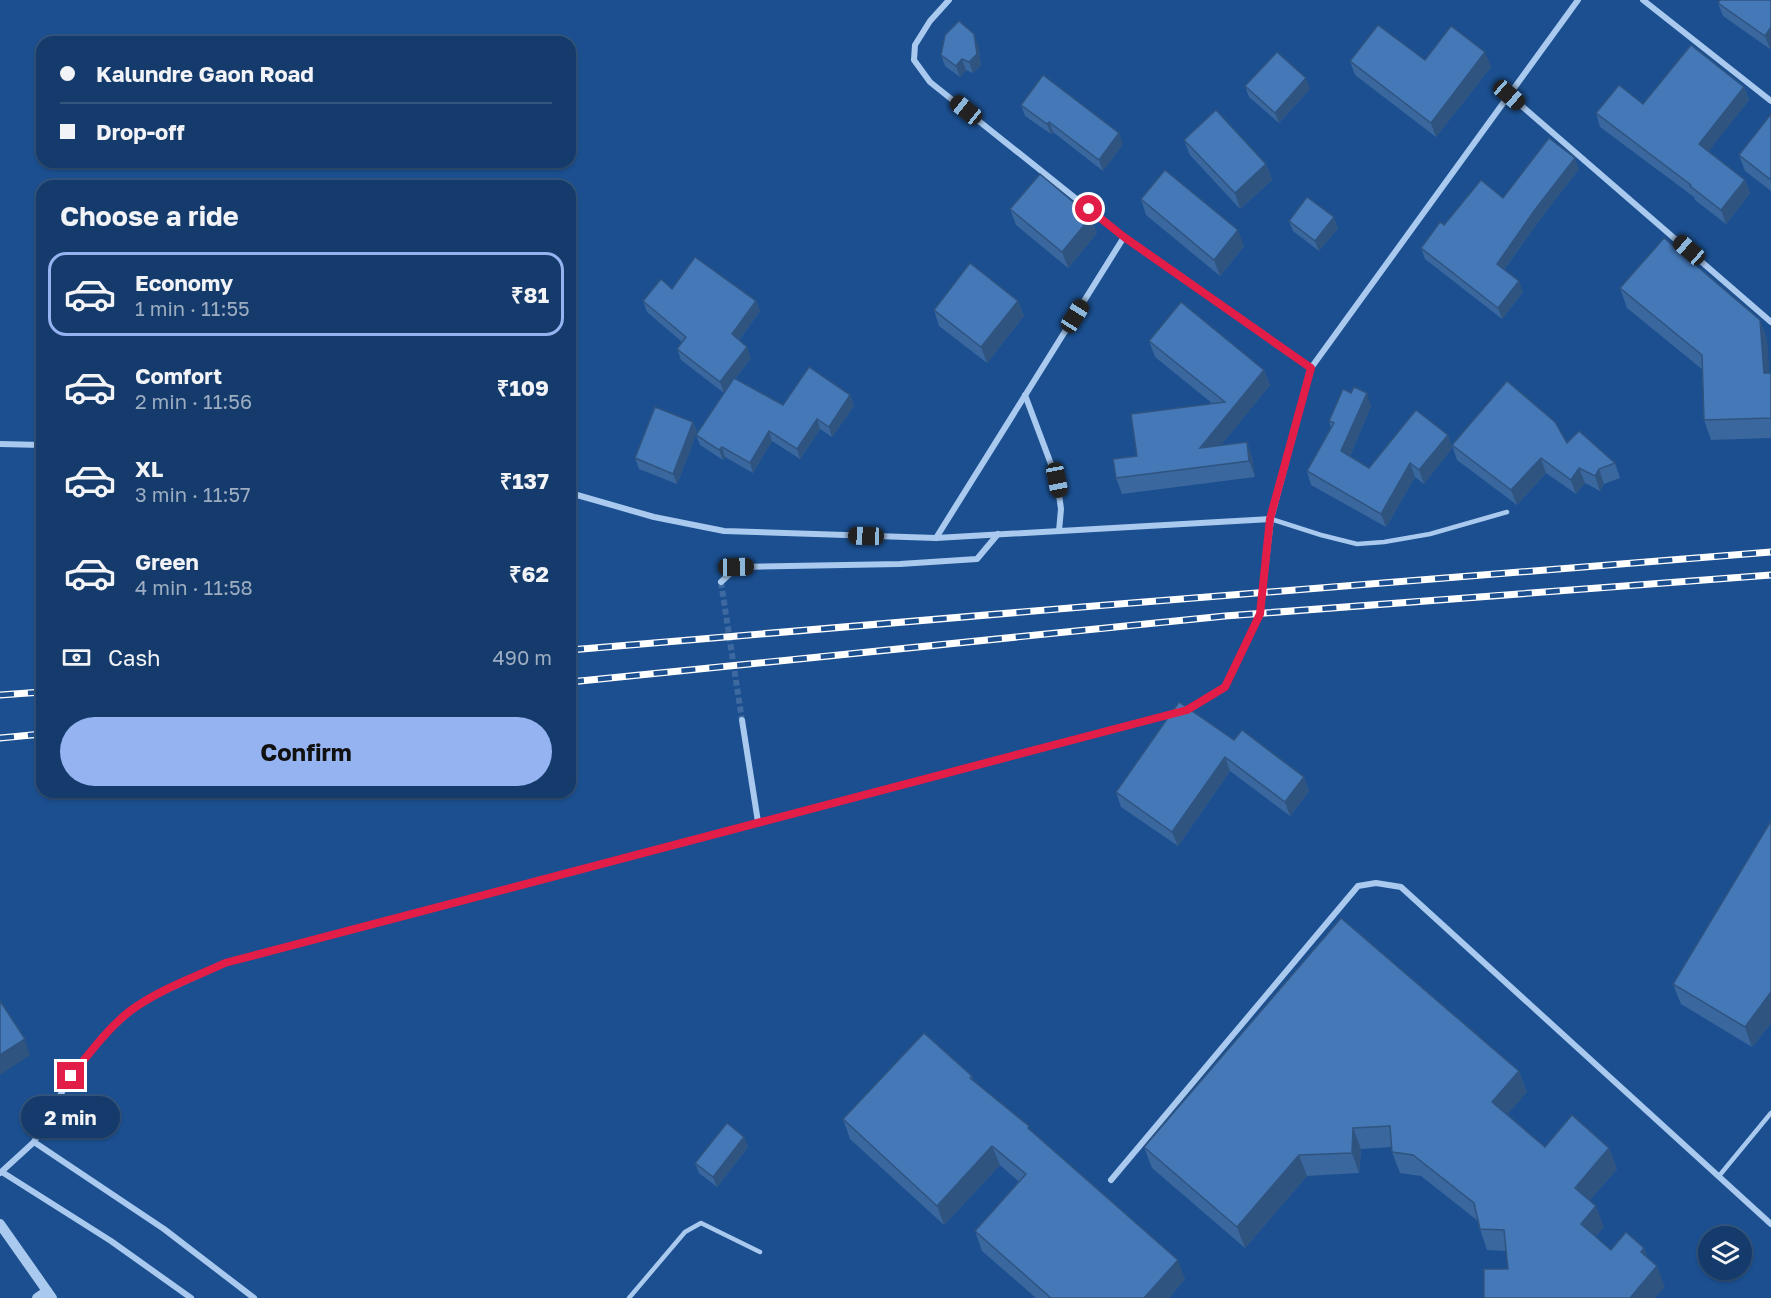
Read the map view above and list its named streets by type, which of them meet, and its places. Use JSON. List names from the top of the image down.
{
  "page": {
    "banner": ["Kalundre Gaon Road", "Drop-off"],
    "heading": "Choose a ride",
    "list": [
      {
        "name": "Economy",
        "note": "1 min · 11:55",
        "value": "₹81"
      },
      {
        "name": "Comfort",
        "note": "2 min · 11:56",
        "value": "₹109"
      },
      {
        "name": "XL",
        "note": "3 min · 11:57",
        "value": "₹137"
      },
      {
        "name": "Green",
        "note": "4 min · 11:58",
        "value": "₹62"
      }
    ],
    "pay": ["Cash", "490 m"],
    "buttons": "Confirm",
    "bubble": "2 min"
  }
}
